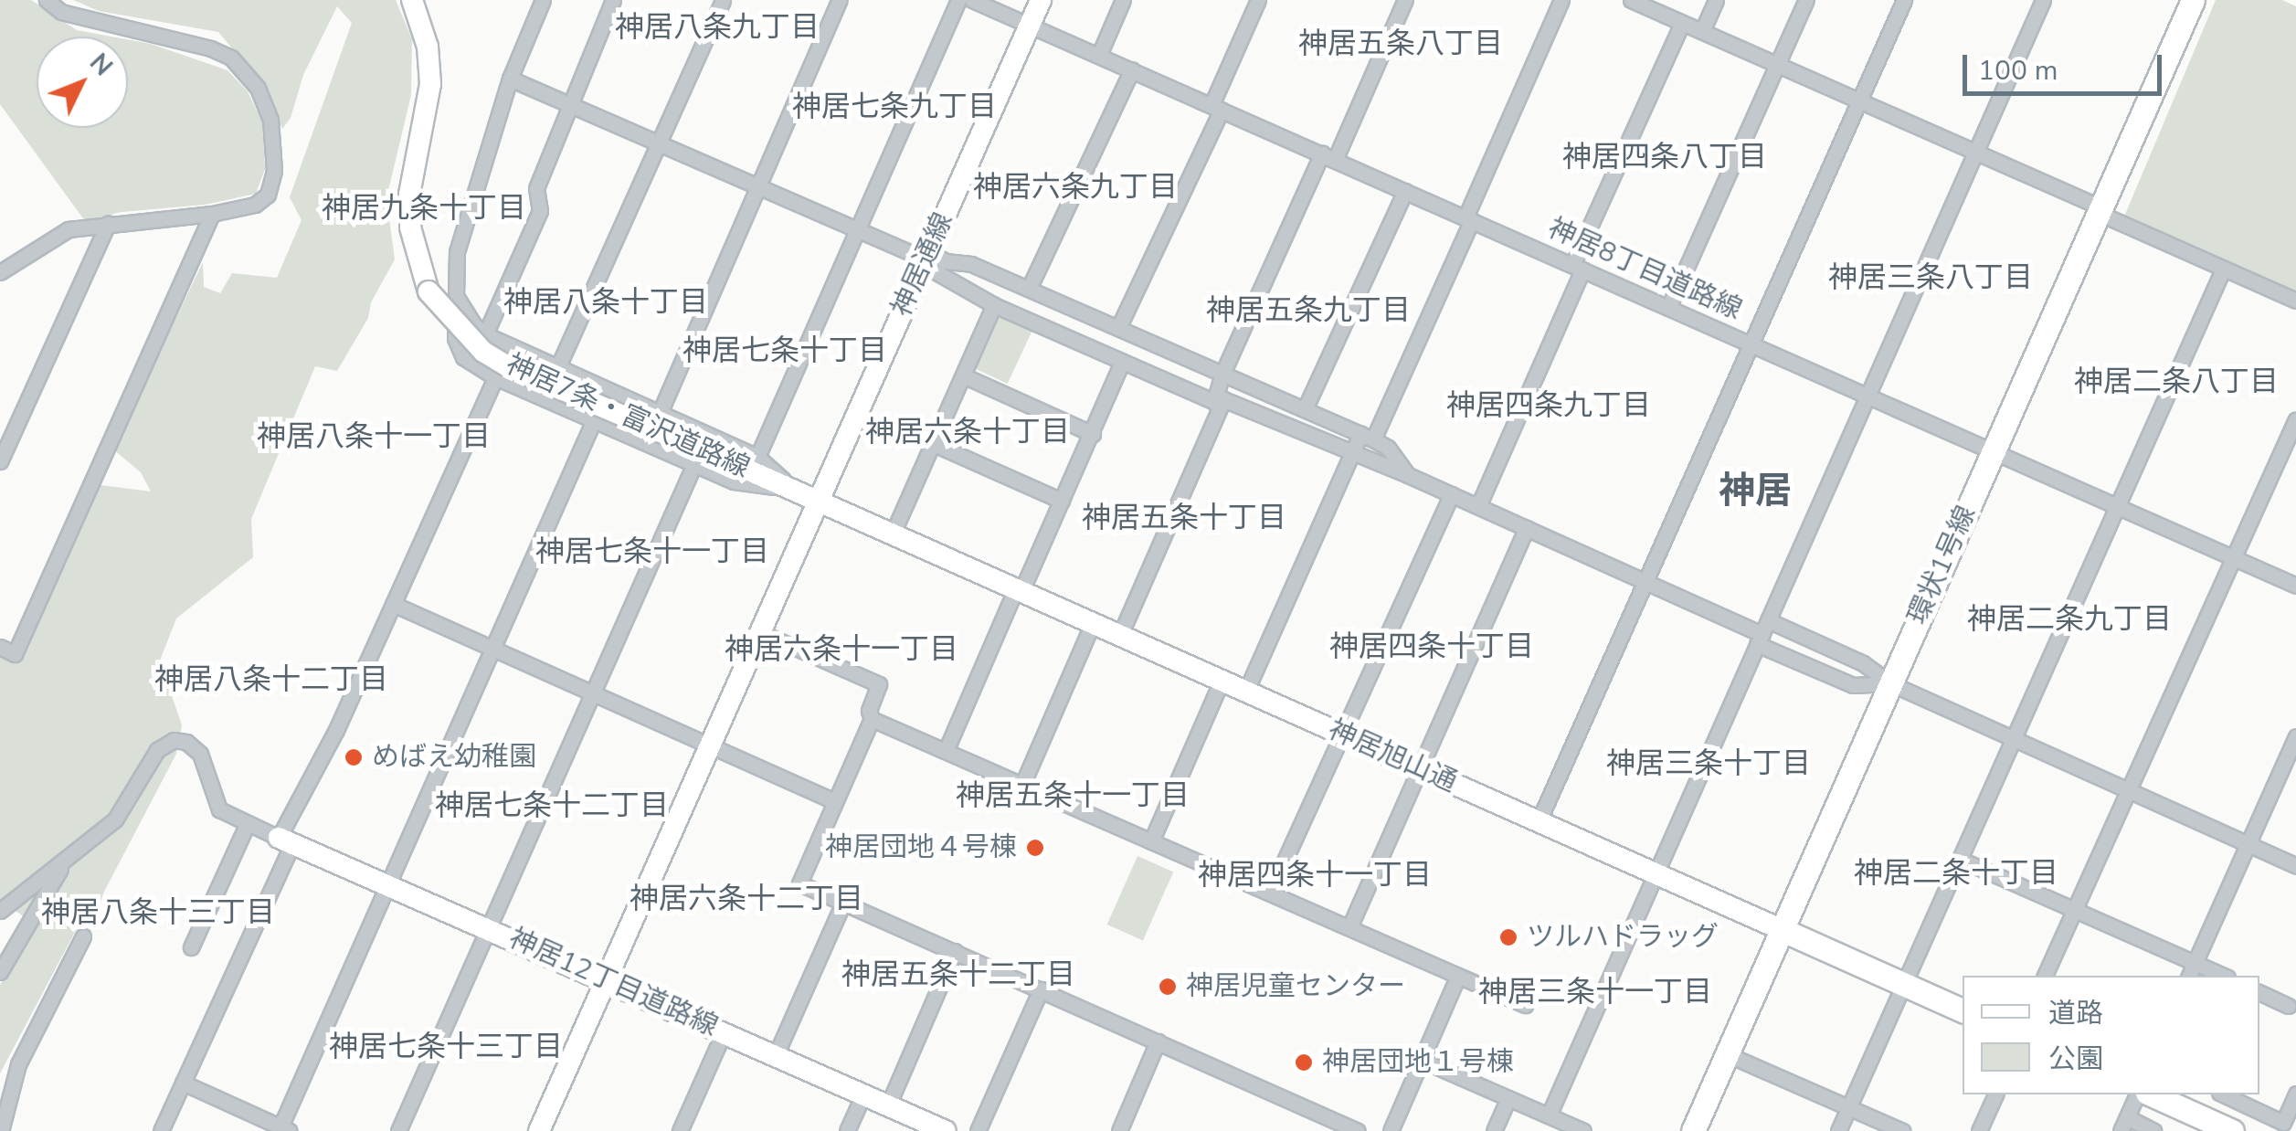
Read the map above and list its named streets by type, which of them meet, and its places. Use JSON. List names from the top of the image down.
{
  "streets": {
    "main road": ["環状1号線", "神居旭山通"],
    "street": [
      "神居通線",
      "神居8丁目道路線",
      "神居7条・富沢道路線",
      "神居12丁目道路線"
    ]
  },
  "crossings": [
    ["神居通線", "神居8丁目道路線"],
    ["神居通線", "神居7条・富沢道路線"],
    ["神居通線", "神居旭山通"],
    ["神居通線", "神居12丁目道路線"],
    ["神居8丁目道路線", "環状1号線"],
    ["神居7条・富沢道路線", "神居旭山通"],
    ["環状1号線", "神居旭山通"]
  ],
  "districts": [
    "神居八条九丁目",
    "神居五条八丁目",
    "神居七条九丁目",
    "神居四条八丁目",
    "神居六条九丁目",
    "神居九条十丁目",
    "神居三条八丁目",
    "神居八条十丁目",
    "神居五条九丁目",
    "神居七条十丁目",
    "神居二条八丁目",
    "神居四条九丁目",
    "神居六条十丁目",
    "神居八条十一丁目",
    "神居",
    "神居五条十丁目",
    "神居七条十一丁目",
    "神居二条九丁目",
    "神居四条十丁目",
    "神居六条十一丁目",
    "神居八条十二丁目",
    "神居三条十丁目",
    "神居五条十一丁目",
    "神居七条十二丁目",
    "神居二条十丁目",
    "神居四条十一丁目",
    "神居六条十二丁目",
    "神居八条十三丁目",
    "神居五条十二丁目",
    "神居三条十一丁目",
    "神居七条十三丁目"
  ],
  "places": [
    "めばえ幼稚園",
    "神居団地４号棟",
    "ツルハドラッグ",
    "神居児童センター",
    "神居団地１号棟"
  ],
  "legend": ["道路", "公園"],
  "scale_bar": "100 m",
  "north": "top right"
}
